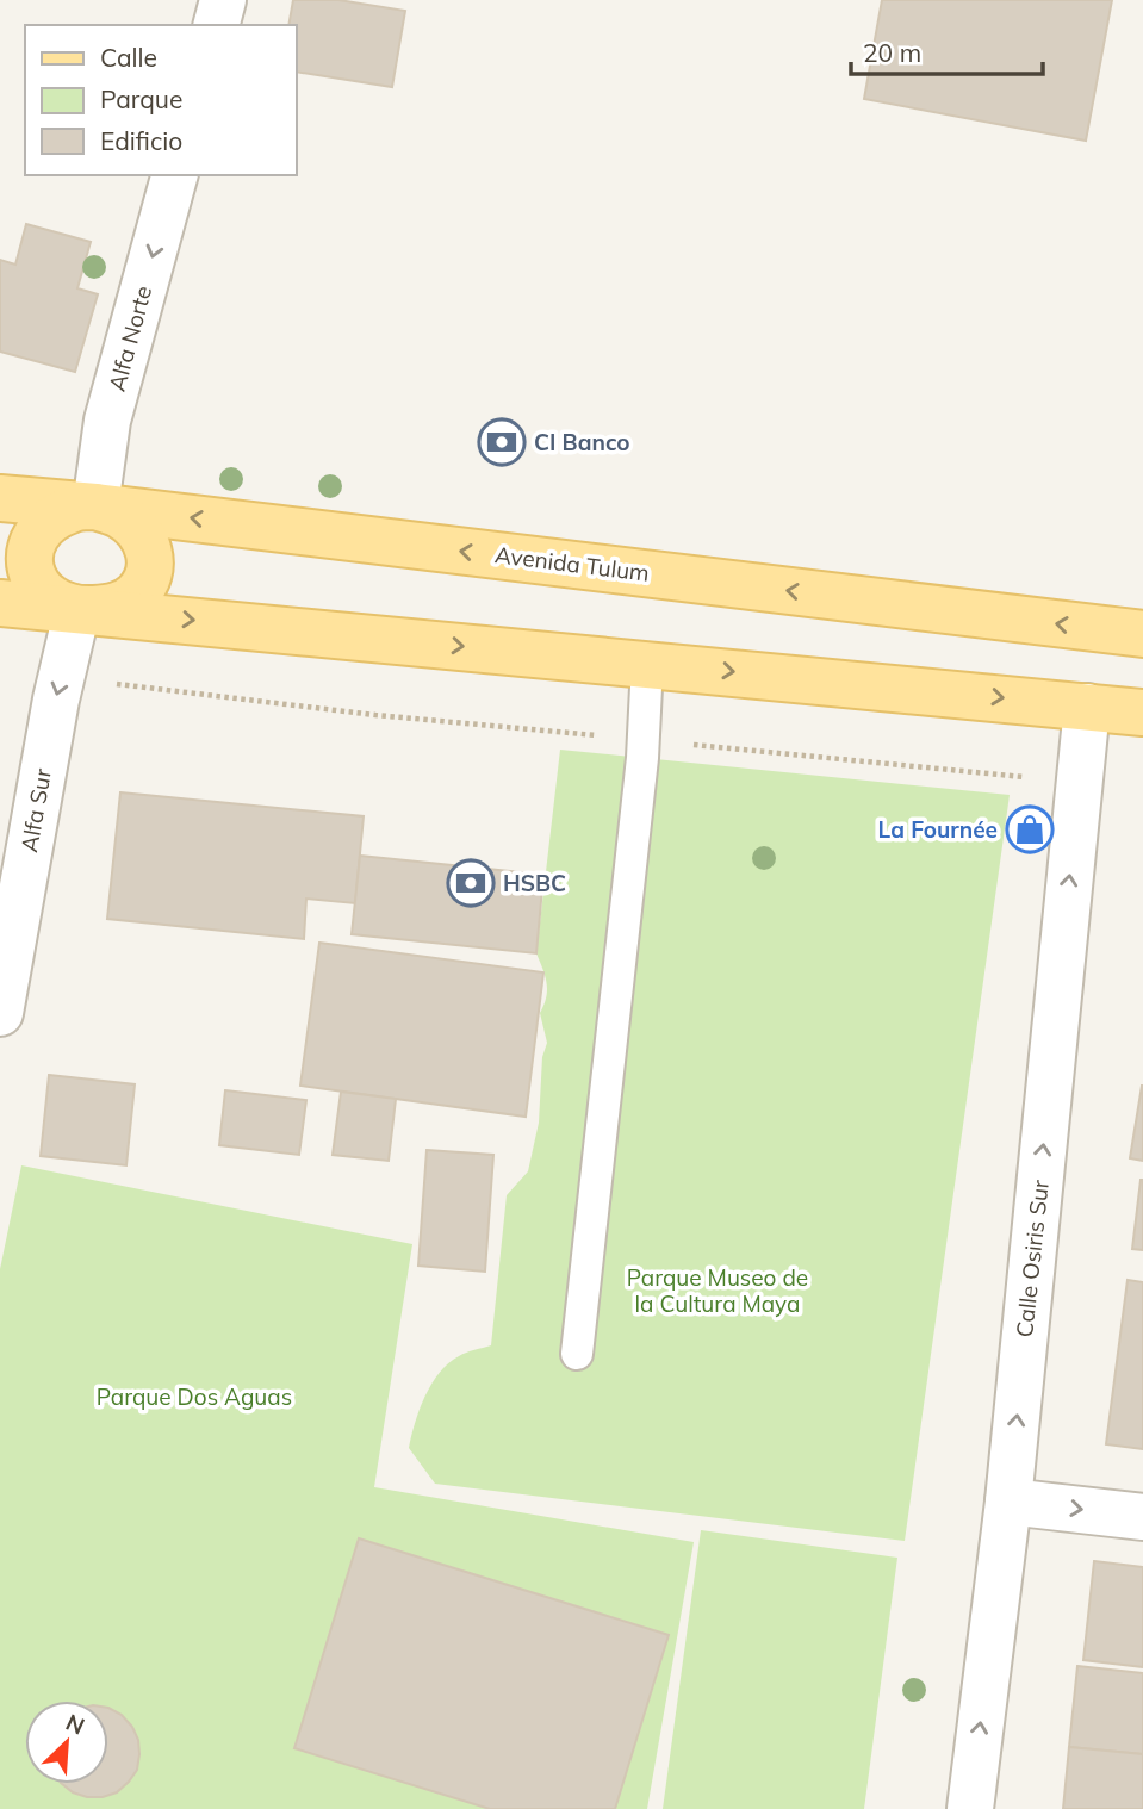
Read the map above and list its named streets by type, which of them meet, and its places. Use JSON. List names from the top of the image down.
{
  "streets": {
    "main road": ["Avenida Tulum"],
    "street": ["Alfa Norte", "Alfa Sur", "Calle Osiris Sur"]
  },
  "crossings": [
    ["Alfa Norte", "Avenida Tulum"],
    ["Alfa Norte", "Alfa Sur"],
    ["Avenida Tulum", "Alfa Sur"]
  ],
  "one_way": ["Alfa Norte", "Alfa Sur", "Calle Osiris Sur"],
  "parks": ["Parque Museo de la Cultura Maya", "Parque Dos Aguas"],
  "places": {
    "bank": ["CI Banco", "HSBC"],
    "shop": ["La Fournée"]
  },
  "legend": ["Calle", "Parque", "Edificio"],
  "scale_bar": "20 m",
  "north": "top right"
}
